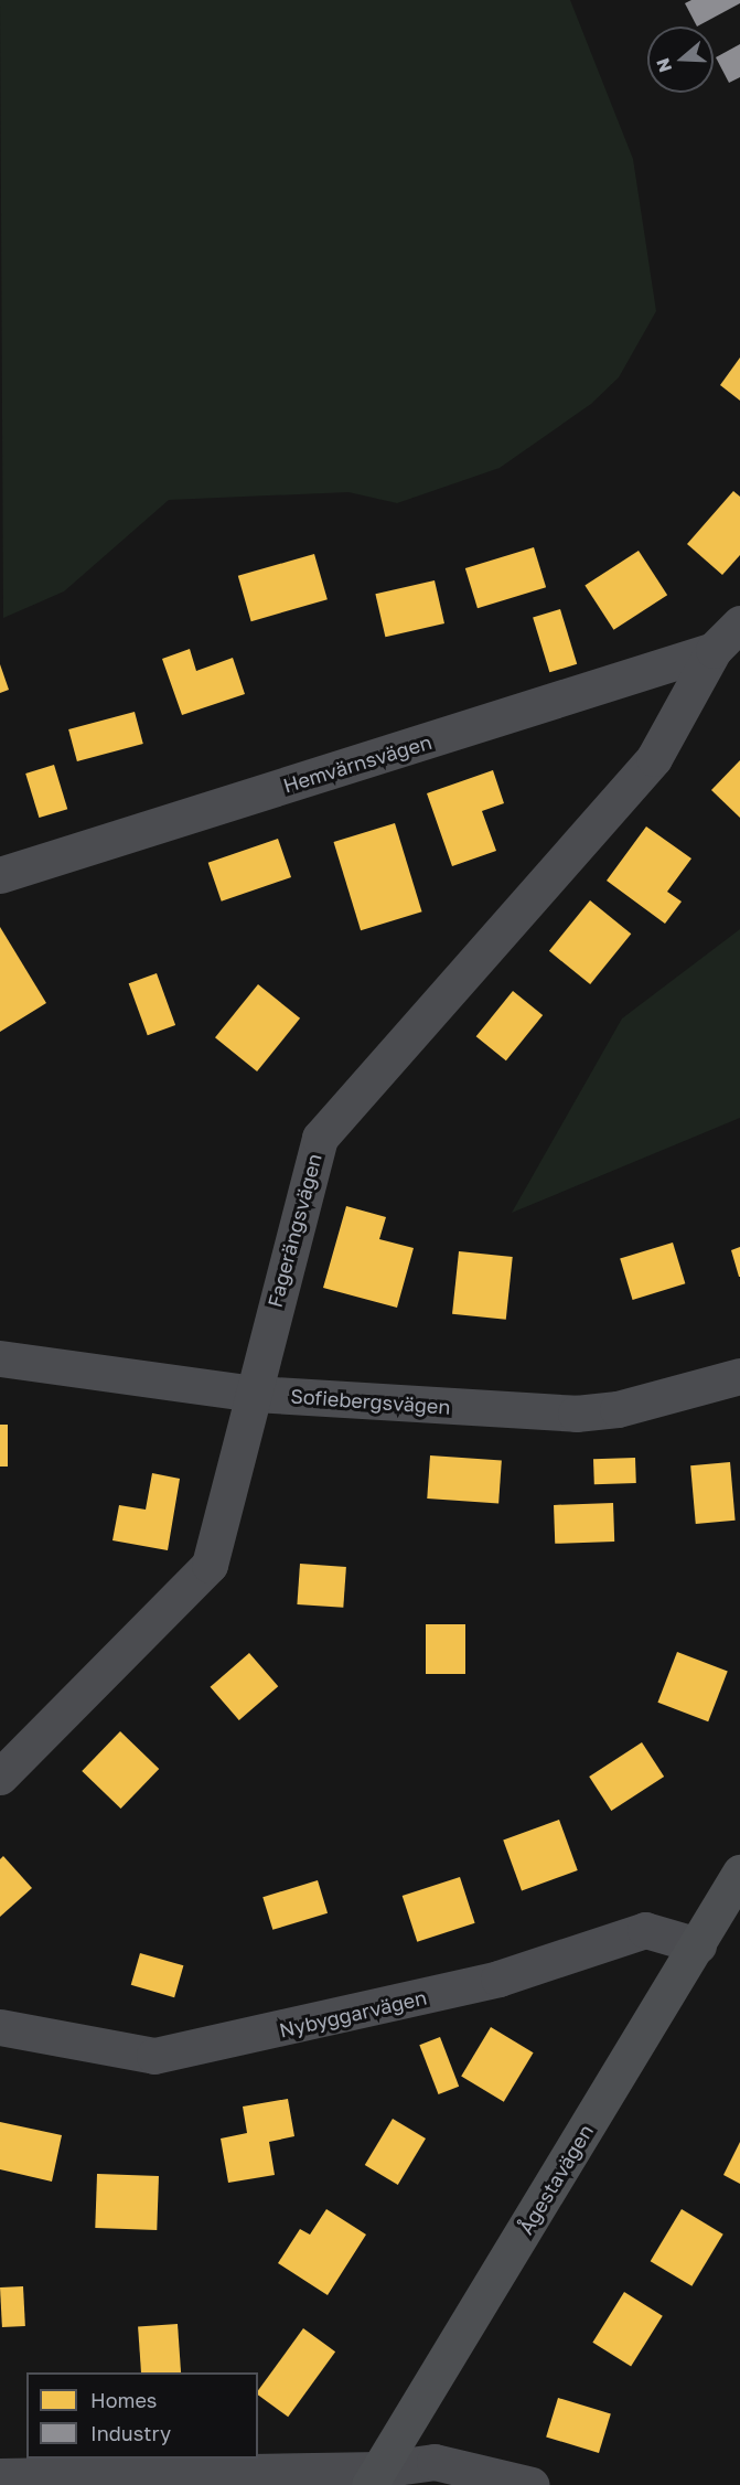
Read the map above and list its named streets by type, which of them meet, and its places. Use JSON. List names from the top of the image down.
{
  "streets": {
    "main road": ["Ågestavägen"],
    "street": [
      "Hemvärnsvägen",
      "Fagerängsvägen",
      "Sofiebergsvägen",
      "Nybyggarvägen"
    ]
  },
  "crossings": [
    ["Hemvärnsvägen", "Fagerängsvägen"],
    ["Fagerängsvägen", "Sofiebergsvägen"],
    ["Nybyggarvägen", "Ågestavägen"]
  ],
  "legend": ["Homes", "Industry"],
  "north": "left"
}
